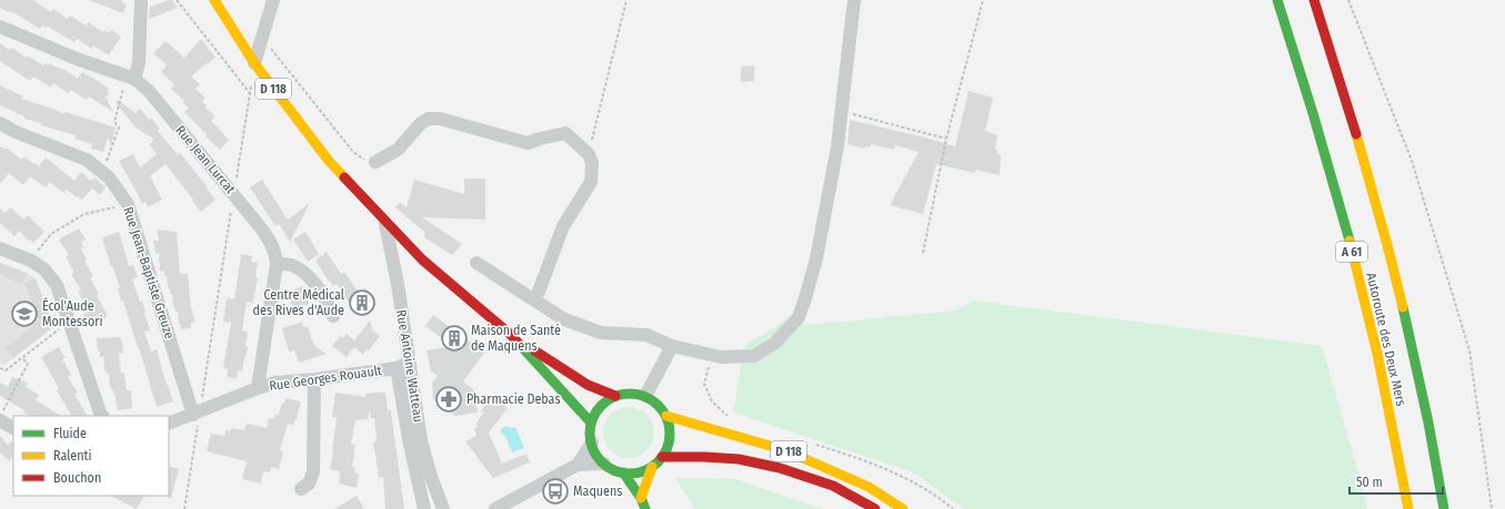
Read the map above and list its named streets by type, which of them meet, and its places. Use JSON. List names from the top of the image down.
{
  "streets": {
    "main road": ["D 118", "A 61", "Autoroute des Deux Mers"],
    "street": [
      "Rue Jean Lurcat",
      "Rue Jean-Baptiste Greuze",
      "Rue Antoine Watteau",
      "Rue Georges Rouault"
    ]
  },
  "crossings": [
    ["D 118", "Rue Antoine Watteau"],
    ["Rue Jean Lurcat", "Rue Georges Rouault"],
    ["Rue Jean-Baptiste Greuze", "Rue Georges Rouault"],
    ["Rue Antoine Watteau", "Rue Georges Rouault"]
  ],
  "places": {
    "building": ["Centre Médical des Rives d'Aude", "Maison de Santé de Maquens"],
    "school or university": ["Écol'Aude Montessori"],
    "pharmacy": ["Pharmacie Debas"],
    "bus stop": ["Maquens"]
  },
  "legend": ["Fluide", "Ralenti", "Bouchon"],
  "scale_bar": "50 m"
}
